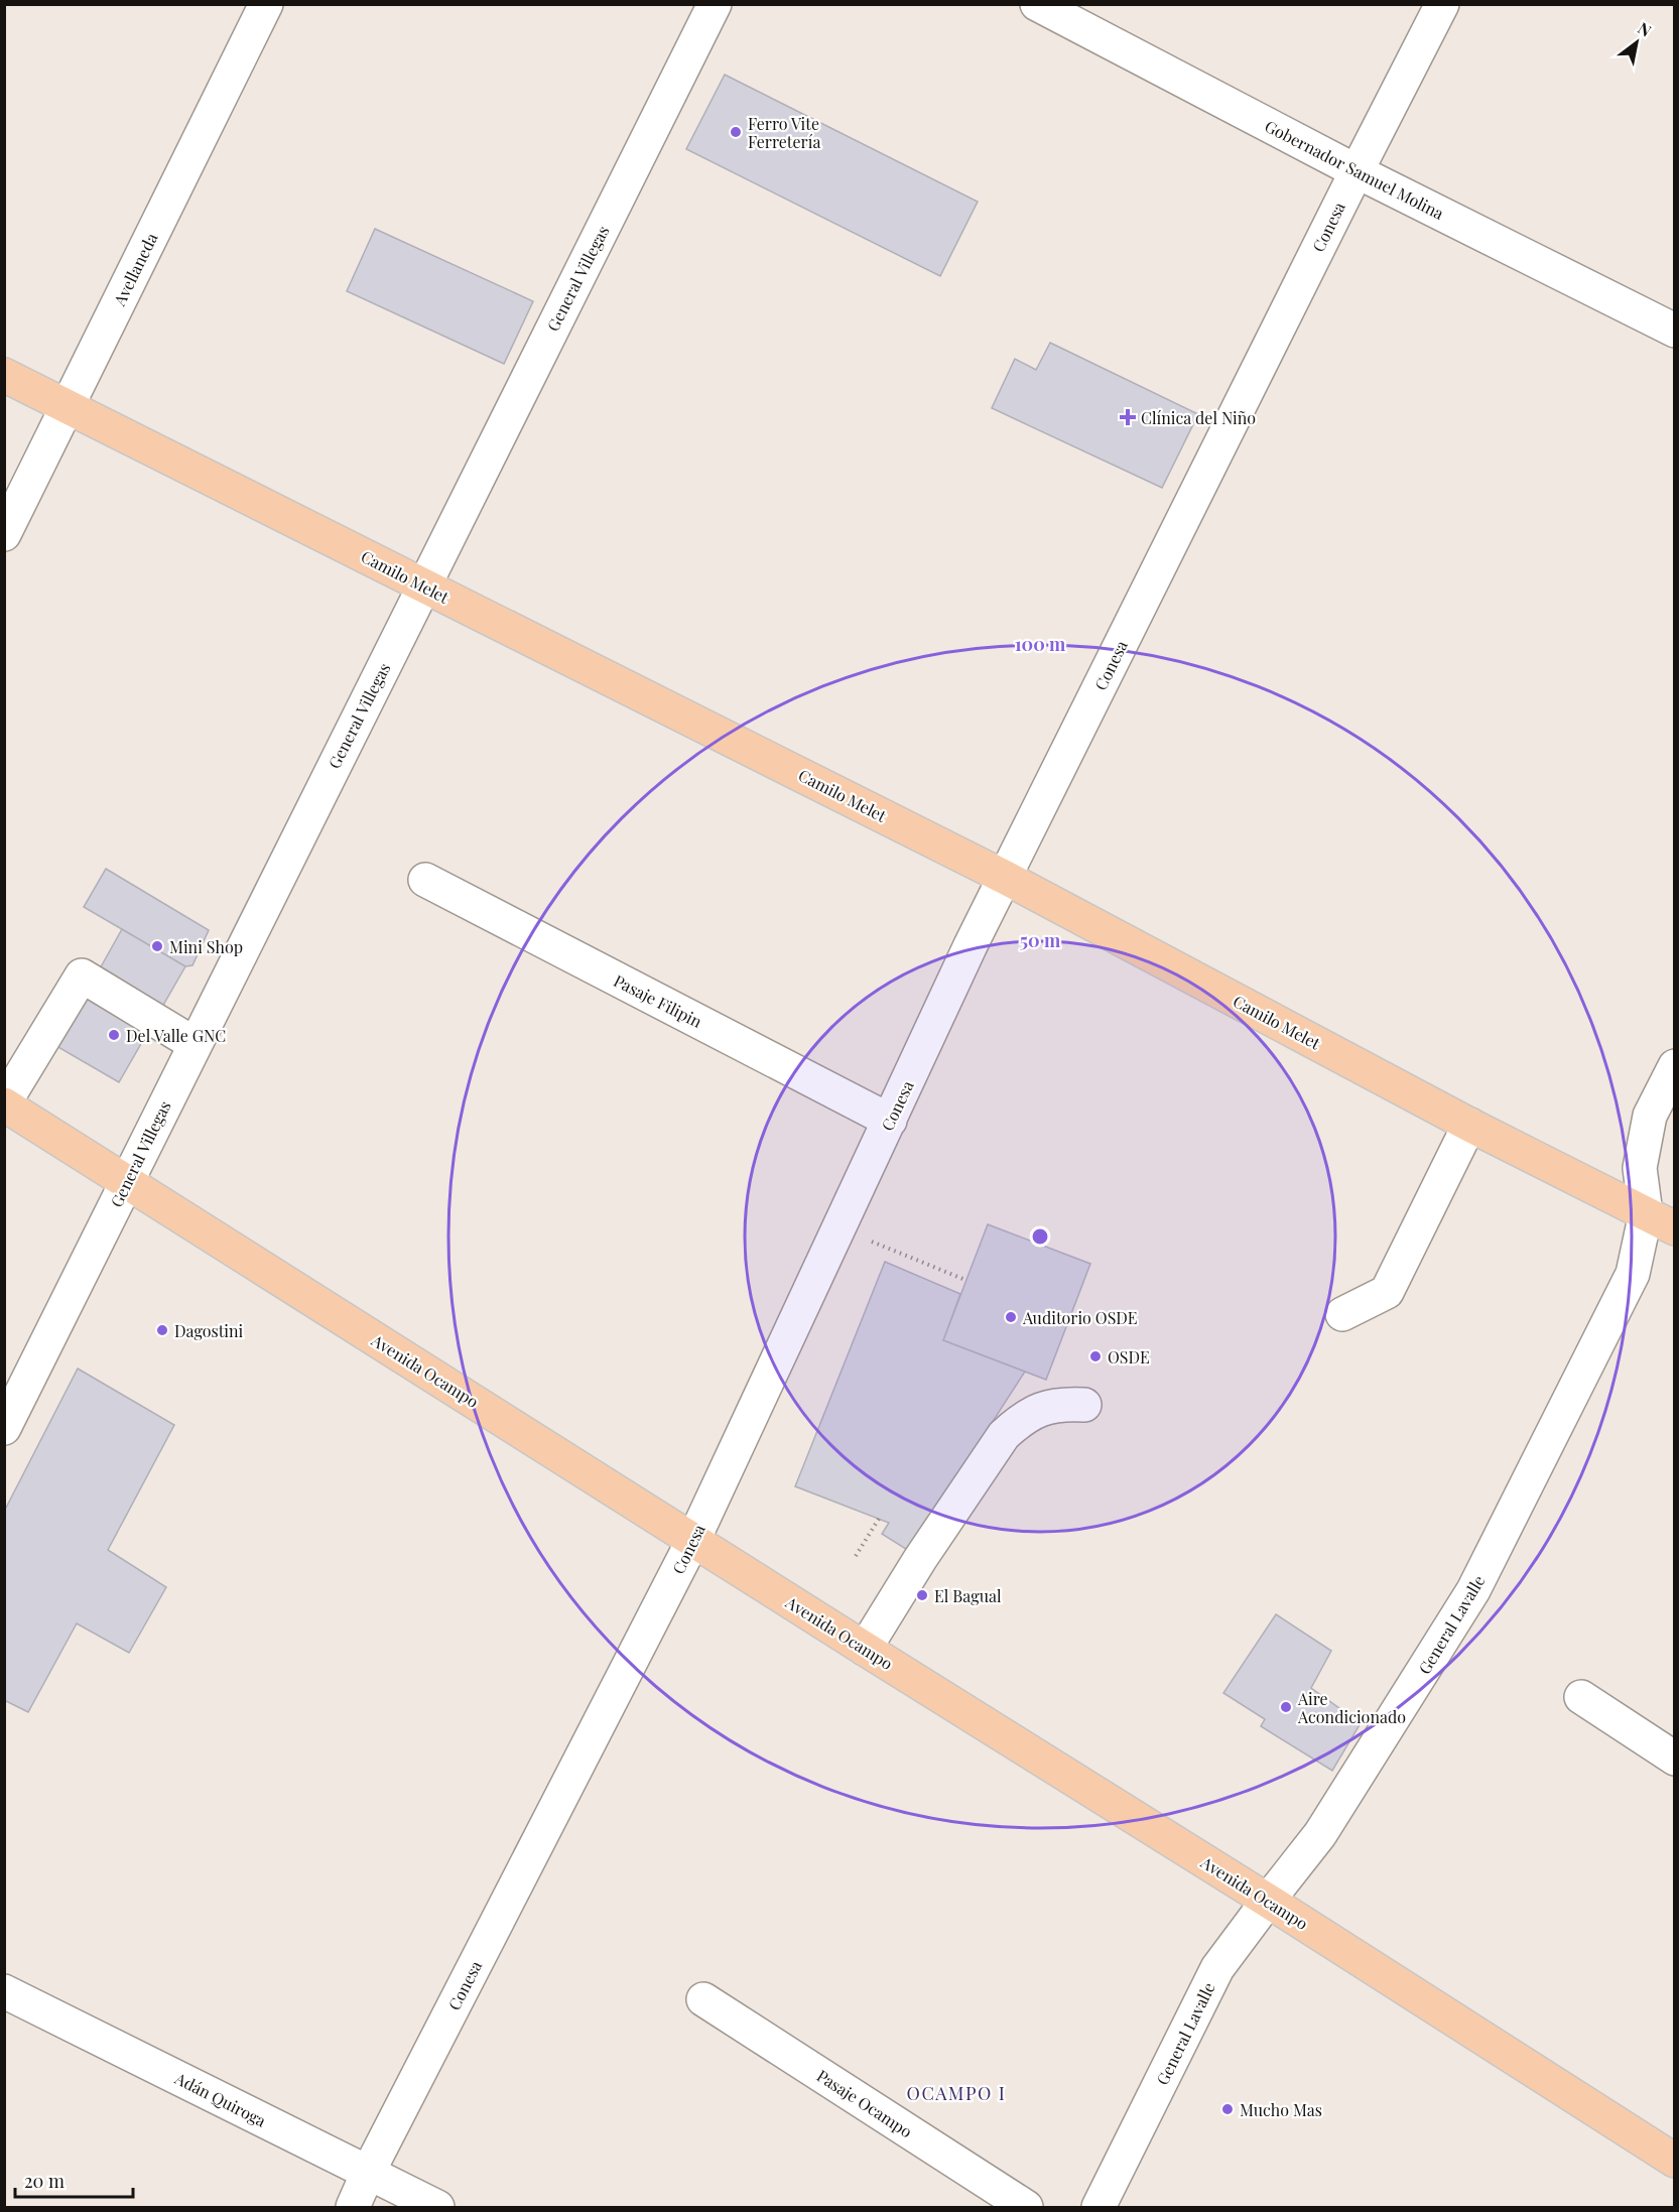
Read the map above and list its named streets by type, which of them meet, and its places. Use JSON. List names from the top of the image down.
{
  "streets": {
    "main road": ["Camilo Melet", "Avenida Ocampo"],
    "street": [
      "Gobernador Samuel Molina",
      "Conesa",
      "Avellaneda",
      "General Villegas",
      "Pasaje Filipin",
      "General Lavalle",
      "Adán Quiroga",
      "Pasaje Ocampo"
    ]
  },
  "crossings": [
    ["Gobernador Samuel Molina", "Conesa"],
    ["Conesa", "Camilo Melet"],
    ["Conesa", "Pasaje Filipin"],
    ["Conesa", "Avenida Ocampo"],
    ["Conesa", "Adán Quiroga"],
    ["Avellaneda", "Camilo Melet"],
    ["General Villegas", "Camilo Melet"],
    ["General Villegas", "Avenida Ocampo"],
    ["Camilo Melet", "General Lavalle"],
    ["Avenida Ocampo", "General Lavalle"]
  ],
  "districts": ["OCAMPO I"],
  "places": {
    "other": [
      "Ferro Vite Ferretería",
      "Mini Shop",
      "Del Valle GNC",
      "Auditorio OSDE",
      "Dagostini",
      "OSDE",
      "El Bagual",
      "Aire Acondicionado",
      "Mucho Mas"
    ],
    "health": ["Clínica del Niño"]
  },
  "scale_bar": "20 m",
  "north": "top right",
  "rings": ["100 m", "50 m"]
}
